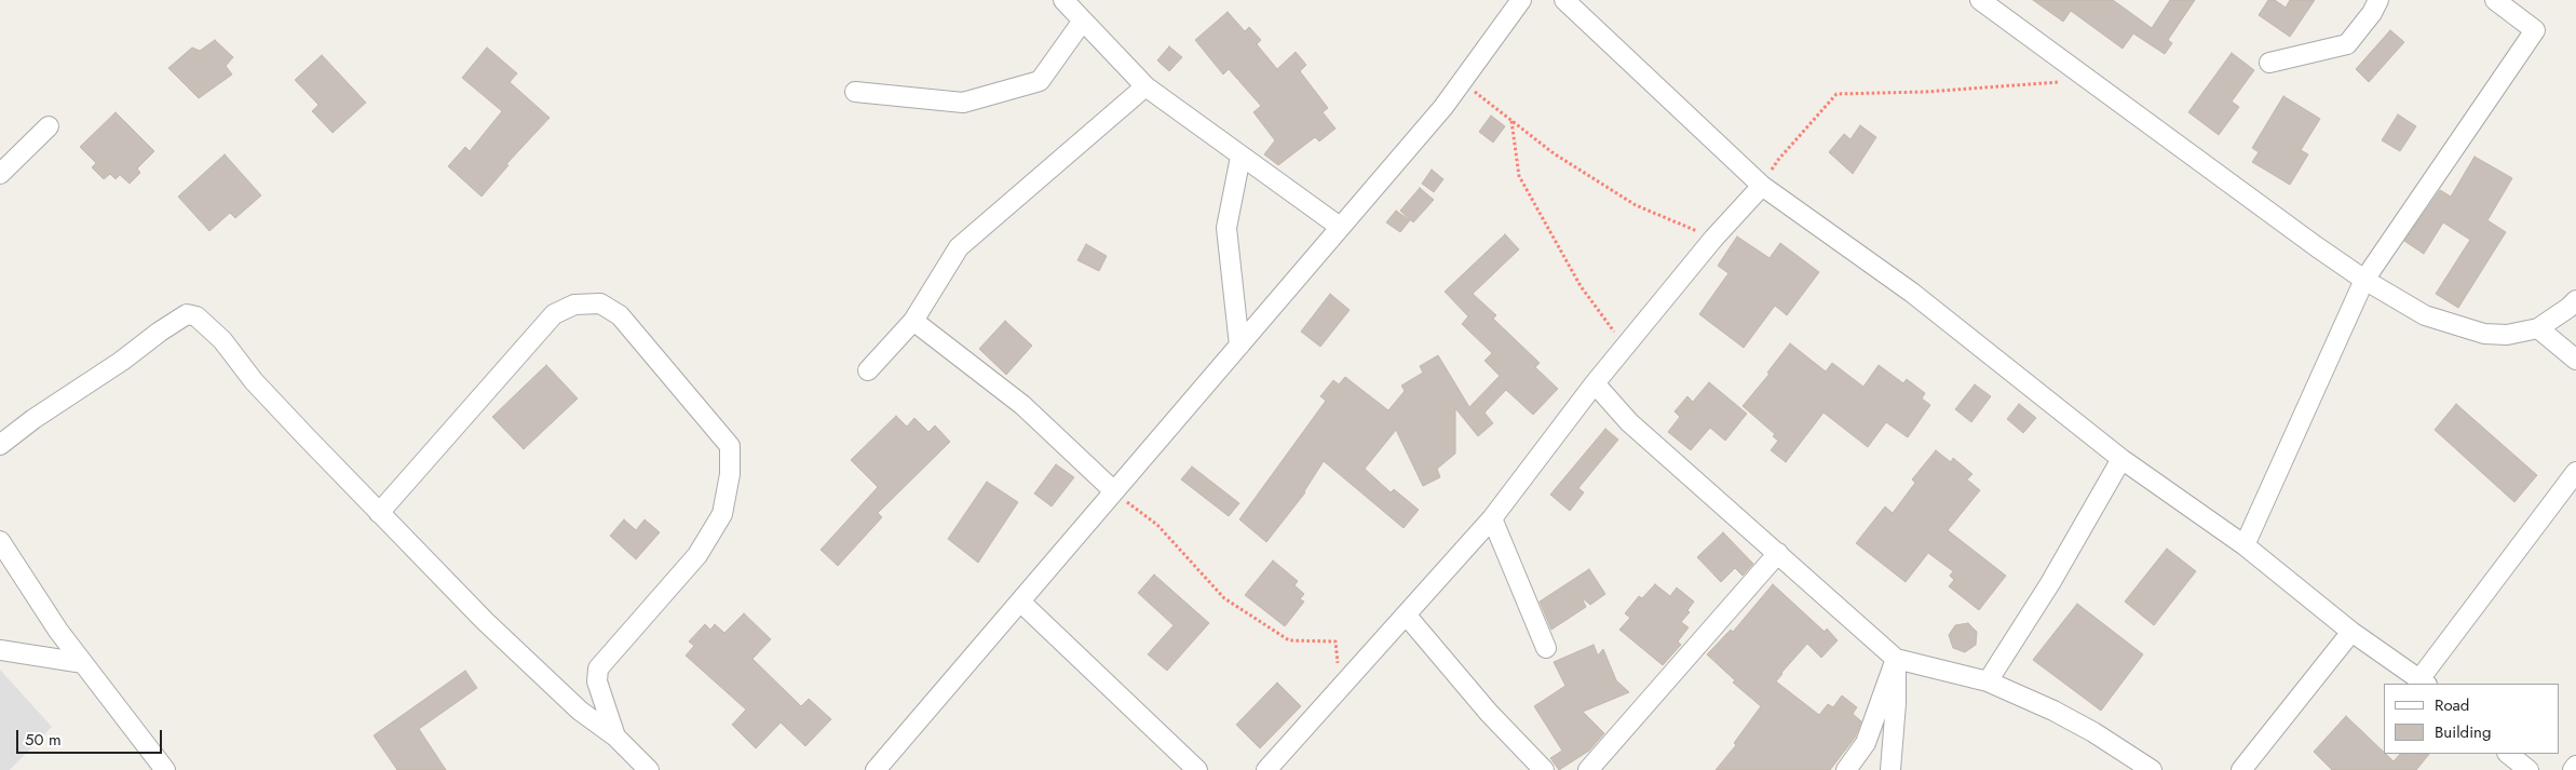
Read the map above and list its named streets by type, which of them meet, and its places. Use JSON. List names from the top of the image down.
{
  "legend": ["Road", "Building"],
  "scale_bar": "50 m"
}
